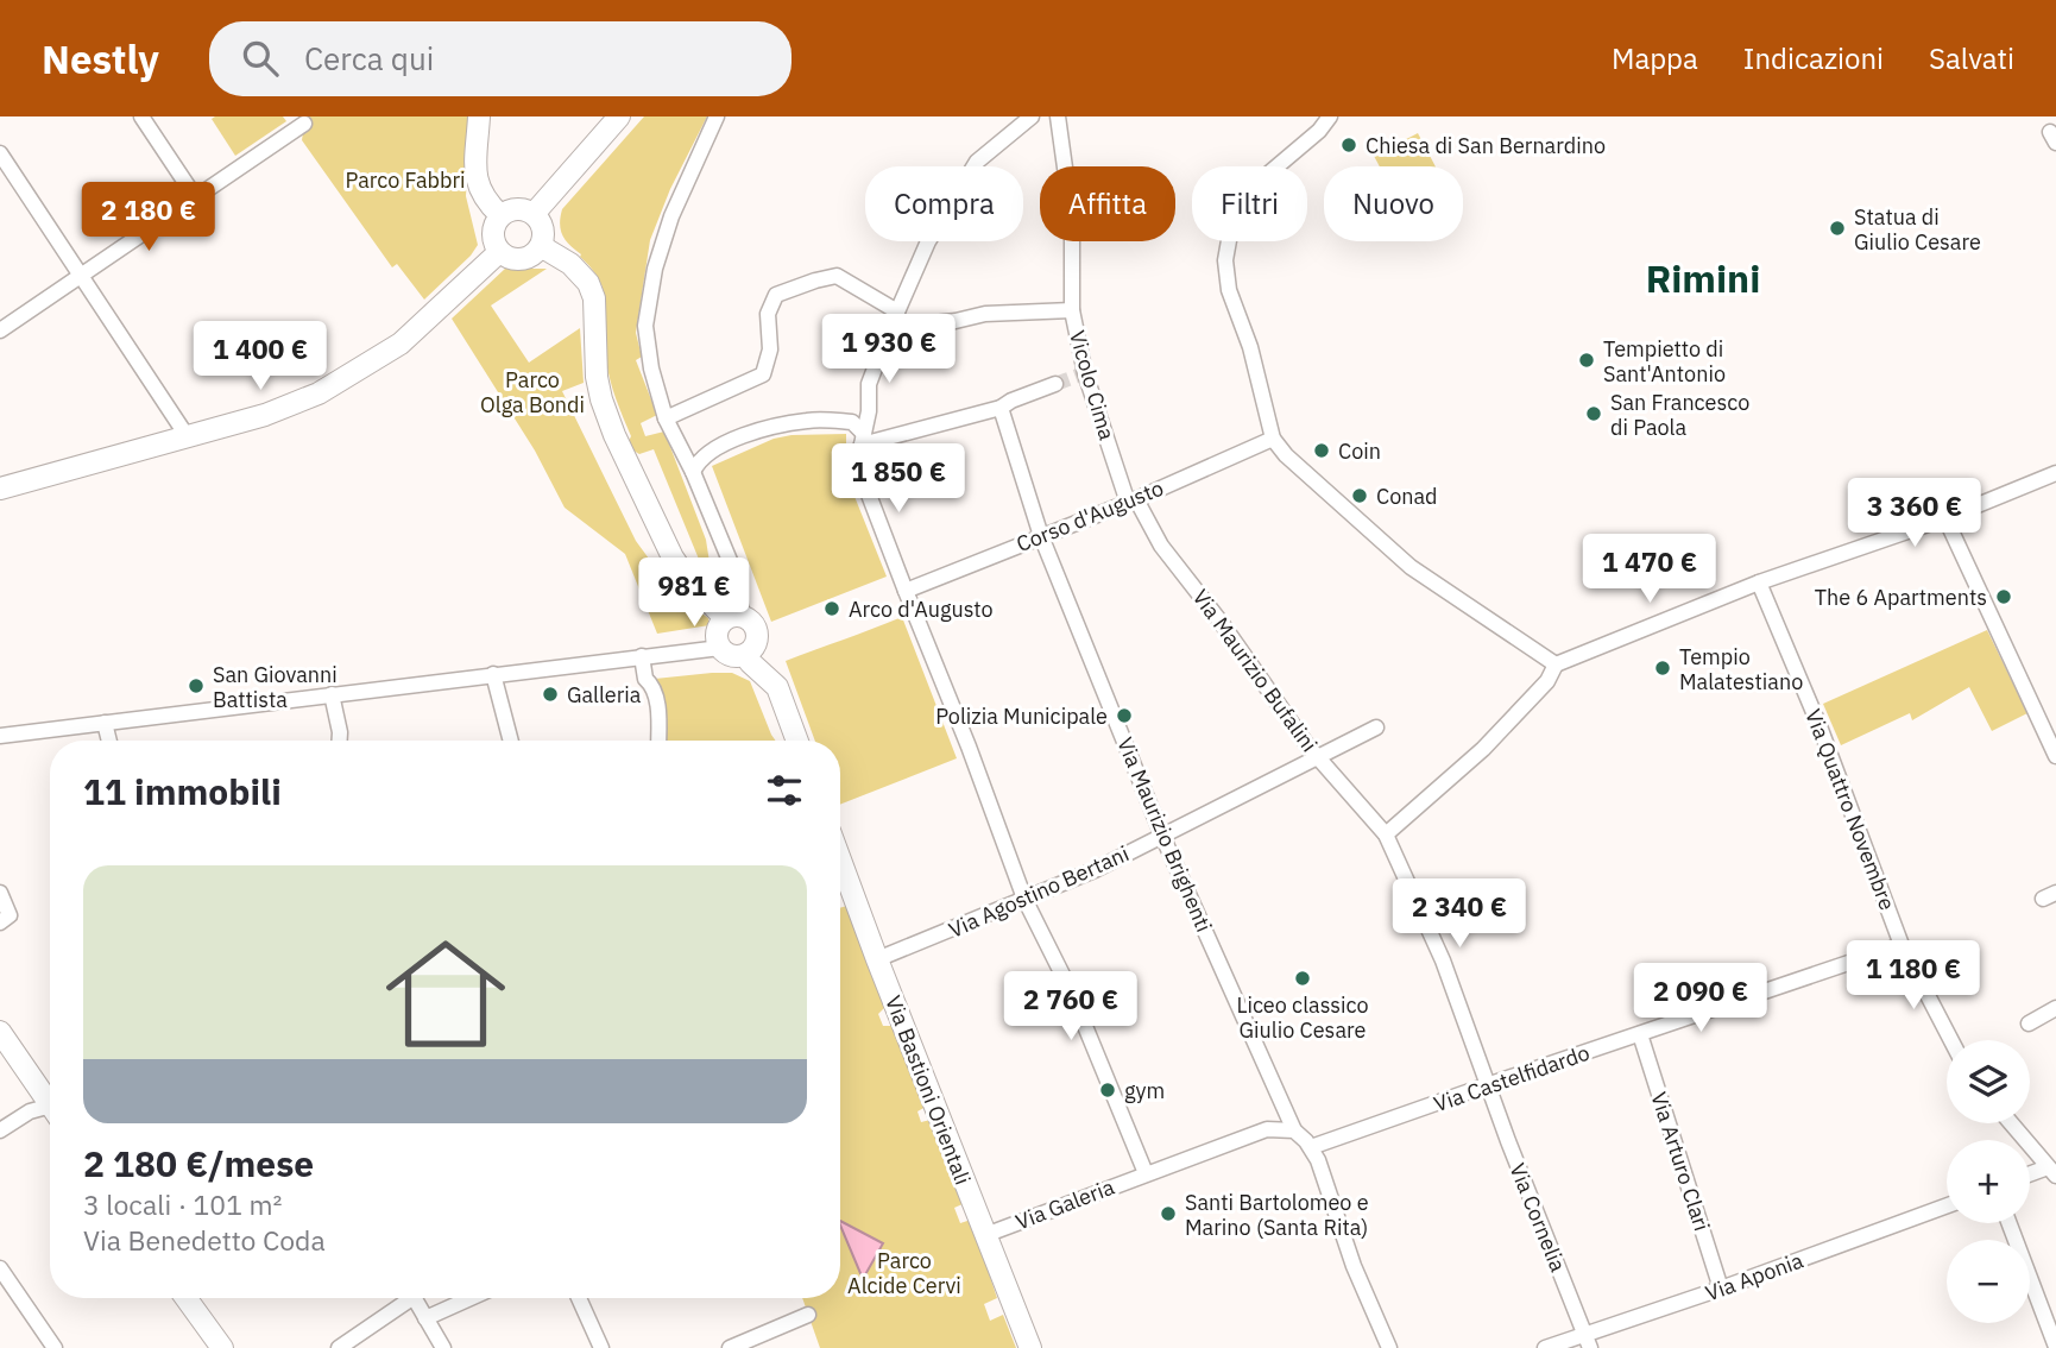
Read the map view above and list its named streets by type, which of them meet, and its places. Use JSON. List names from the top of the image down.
{
  "streets": {
    "street": [
      "Vicolo Cima",
      "Corso d'Augusto",
      "Via Maurizio Bufalini",
      "Via Quattro Novembre",
      "Via Maurizio Brighenti",
      "Via Agostino Bertani",
      "Via Castelfidardo",
      "Via Bastioni Orientali",
      "Via Arturo Clari",
      "Via Galeria",
      "Via Cornelia",
      "Via Aponia"
    ]
  },
  "crossings": [
    ["Vicolo Cima", "Corso d'Augusto"],
    ["Vicolo Cima", "Via Maurizio Bufalini"],
    ["Corso d'Augusto", "Via Maurizio Bufalini"],
    ["Corso d'Augusto", "Via Maurizio Brighenti"],
    ["Via Maurizio Bufalini", "Via Agostino Bertani"],
    ["Via Maurizio Bufalini", "Via Castelfidardo"],
    ["Via Maurizio Bufalini", "Via Cornelia"],
    ["Via Quattro Novembre", "Via Castelfidardo"],
    ["Via Maurizio Brighenti", "Via Agostino Bertani"],
    ["Via Maurizio Brighenti", "Via Galeria"],
    ["Via Agostino Bertani", "Via Bastioni Orientali"],
    ["Via Castelfidardo", "Via Arturo Clari"],
    ["Via Castelfidardo", "Via Cornelia"],
    ["Via Bastioni Orientali", "Via Galeria"],
    ["Via Arturo Clari", "Via Aponia"],
    ["Via Cornelia", "Via Aponia"]
  ],
  "districts": ["Rimini"],
  "parks": ["Parco Fabbri", "Parco Olga Bondi", "Parco Alcide Cervi"],
  "places": [
    "Chiesa di San Bernardino",
    "Statua di Giulio Cesare",
    "Tempietto di Sant'Antonio",
    "San Francesco di Paola",
    "Coin",
    "Conad",
    "The 6 Apartments",
    "Arco d'Augusto",
    "Tempio Malatestiano",
    "San Giovanni Battista",
    "Galleria",
    "Polizia Municipale",
    "Liceo classico Giulio Cesare",
    "gym",
    "Santi Bartolomeo e Marino (Santa Rita)"
  ],
  "page": {
    "header": "Nestly",
    "search": "Cerca qui",
    "nav": ["Mappa", "Indicazioni", "Salvati"],
    "chip": [
      "Compra",
      "Affitta",
      "Filtri",
      "Nuovo"
    ],
    "price": [
      "2 180 €",
      "1 930 €",
      "1 400 €",
      "1 850 €",
      "3 360 €",
      "1 470 €",
      "981 €",
      "2 340 €",
      "1 180 €",
      "2 090 €",
      "2 760 €"
    ],
    "heading": "11 immobili",
    "list": [
      {
        "name": "2 180 €/mese",
        "note": "3 locali · 101 m² · Via Benedetto Coda"
      }
    ],
    "map_buttons": ["+", "−"]
  }
}
